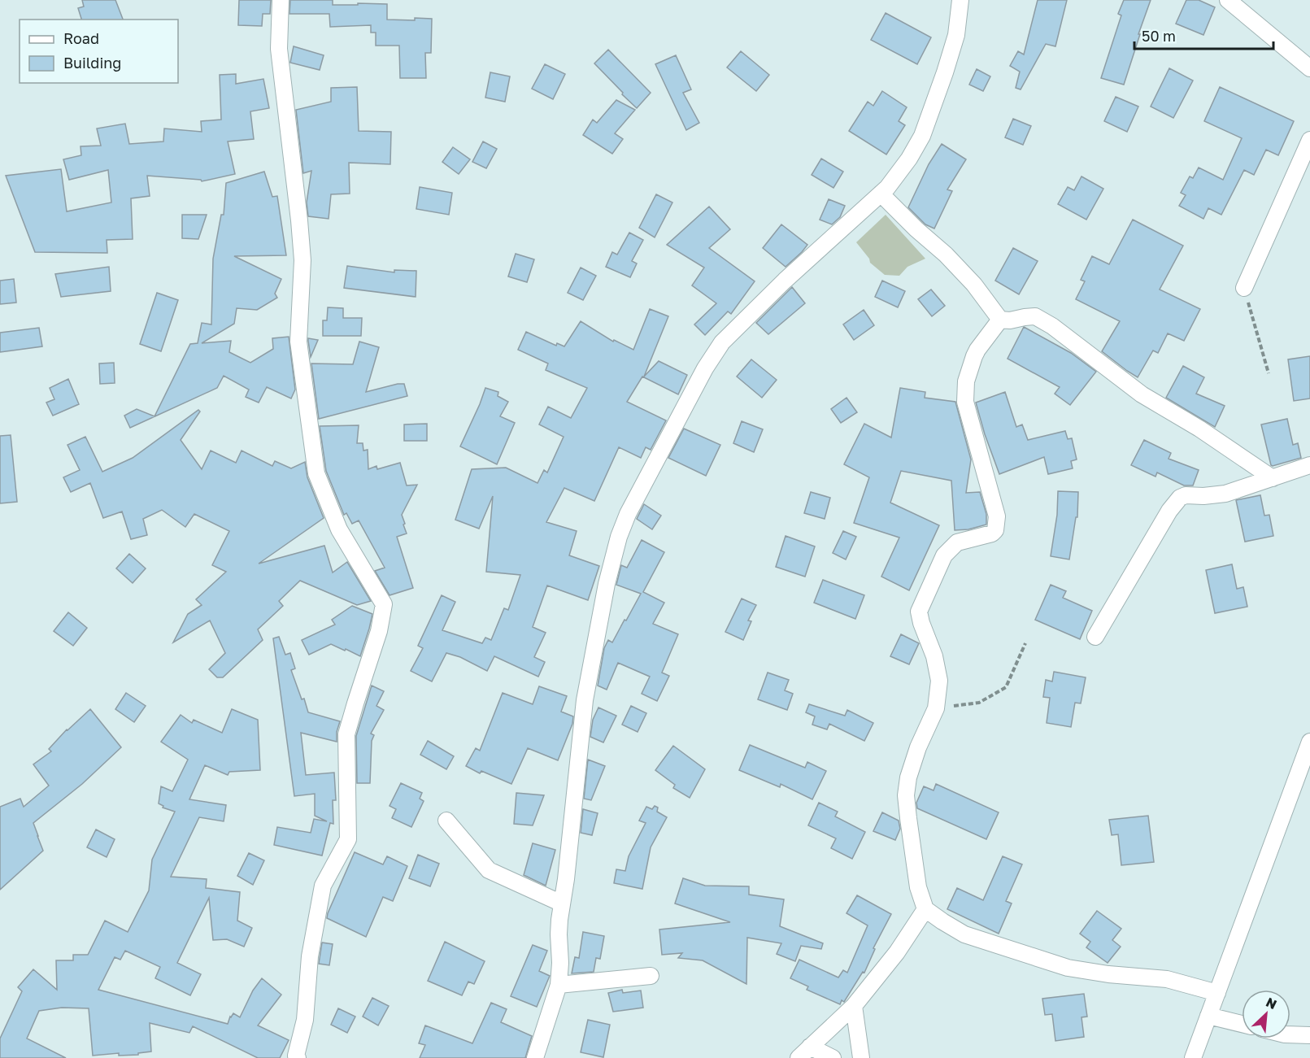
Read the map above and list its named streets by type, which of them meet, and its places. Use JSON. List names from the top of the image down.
{
  "legend": ["Road", "Building"],
  "scale_bar": "50 m",
  "north": "top right"
}
